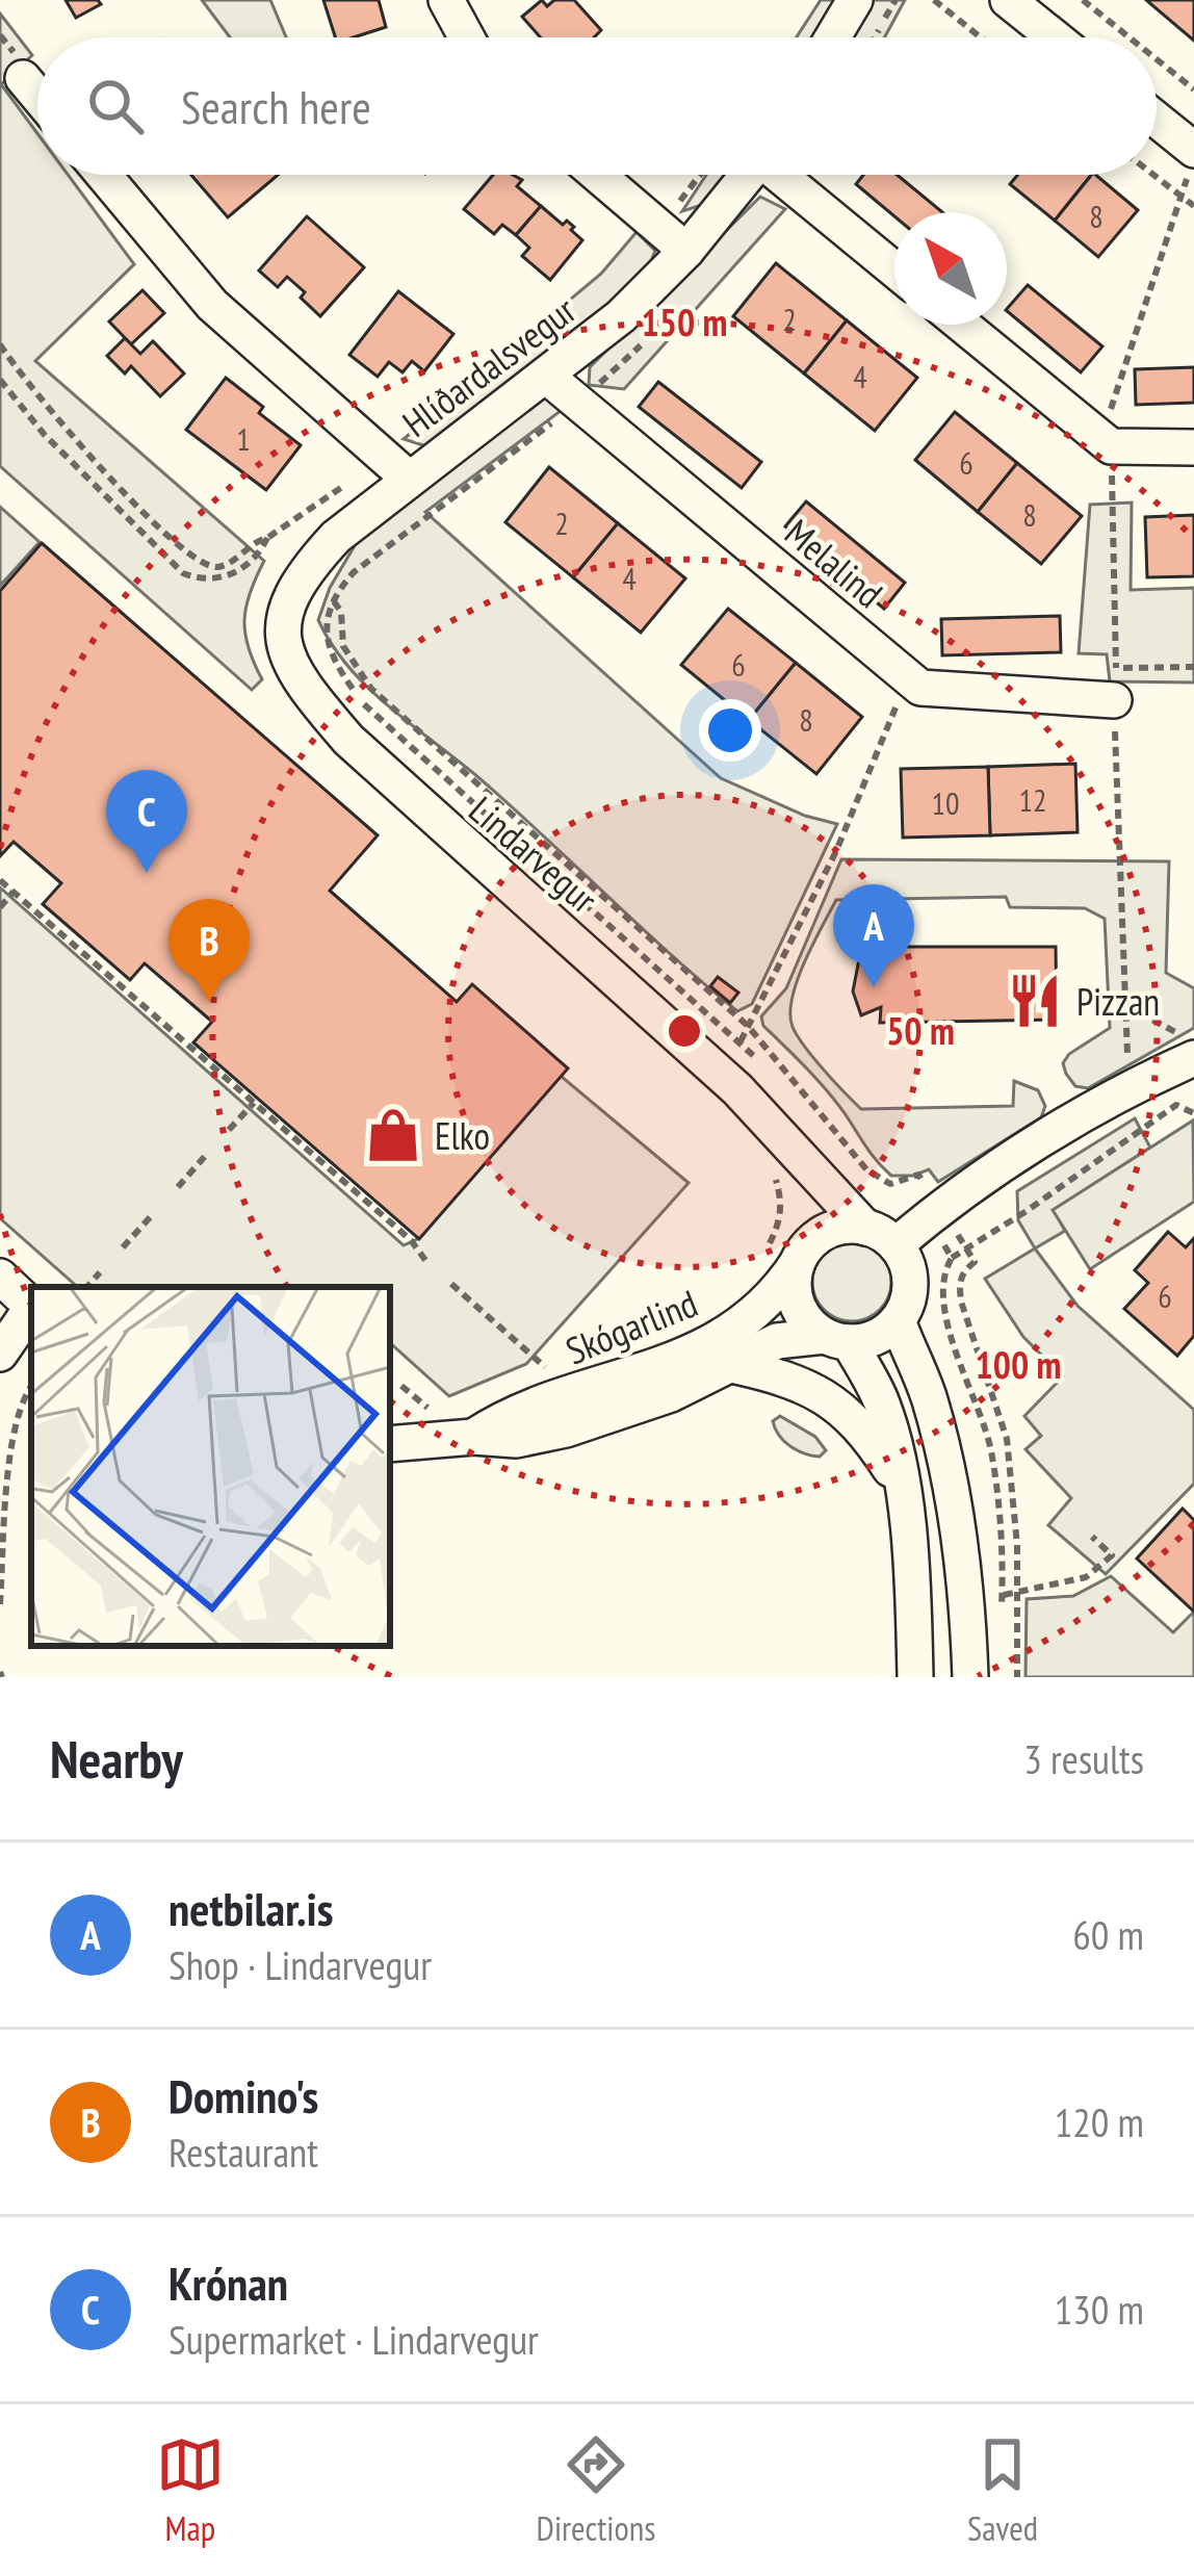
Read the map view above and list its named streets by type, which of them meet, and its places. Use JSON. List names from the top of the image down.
{
  "streets": {
    "street": [
      "Hlíðardalsvegur",
      "Melalind",
      "Lindarvegur",
      "Skógarlind"
    ]
  },
  "crossings": [
    ["Hlíðardalsvegur", "Melalind"],
    ["Hlíðardalsvegur", "Lindarvegur"],
    ["Lindarvegur", "Skógarlind"]
  ],
  "places": {
    "restaurant": ["Pizzan"],
    "shop": ["Elko"]
  },
  "house_numbers": [
    "8",
    "2",
    "4",
    "1",
    "6",
    "8",
    "2",
    "4",
    "6",
    "8",
    "12",
    "10",
    "6"
  ],
  "north": "top left",
  "page": {
    "search": "Search here",
    "pins": ["C", "A", "B"],
    "heading": ["Nearby", "3 results"],
    "list": [
      {
        "mark": "A",
        "name": "netbilar.is",
        "note": "Shop · Lindarvegur",
        "value": "60 m"
      },
      {
        "mark": "B",
        "name": "Domino's",
        "note": "Restaurant",
        "value": "120 m"
      },
      {
        "mark": "C",
        "name": "Krónan",
        "note": "Supermarket · Lindarvegur",
        "value": "130 m"
      }
    ],
    "nav": ["Map", "Directions", "Saved"]
  },
  "rings": ["150 m", "50 m", "100 m"]
}
